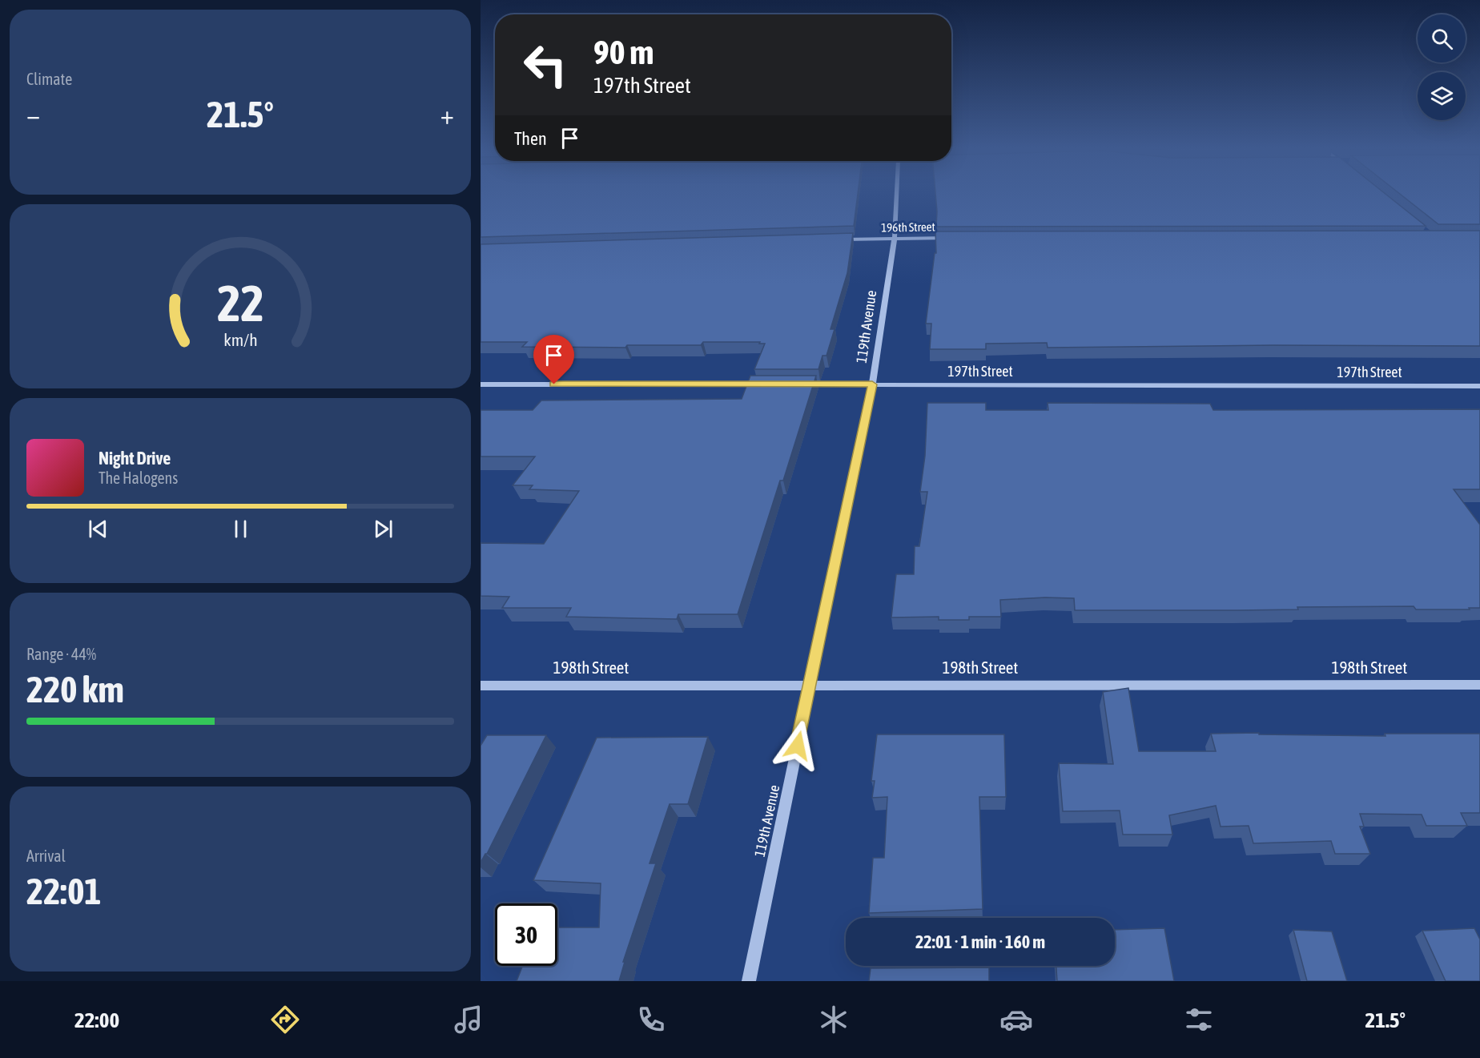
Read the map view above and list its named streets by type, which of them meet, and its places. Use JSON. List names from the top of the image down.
{
  "streets": {
    "street": [
      "196th Street",
      "119th Avenue",
      "197th Street",
      "198th Street"
    ]
  },
  "crossings": [
    ["196th Street", "119th Avenue"],
    ["119th Avenue", "197th Street"],
    ["119th Avenue", "198th Street"]
  ],
  "page": {
    "tile": [
      "Climate",
      ["Range · 44%", "220 km"],
      ["Arrival", "22:01"]
    ],
    "turn": ["90 m", "197th Street"],
    "heat": ["−", "21.5°", "+"],
    "then": "Then",
    "song": ["Night Drive", "The Halogens"],
    "limit": "30",
    "trip": "22:01 · 1 min · 160 m",
    "tabs": ["22:00", "21.5°"],
    "gauge": ["22", "km/h"]
  }
}
